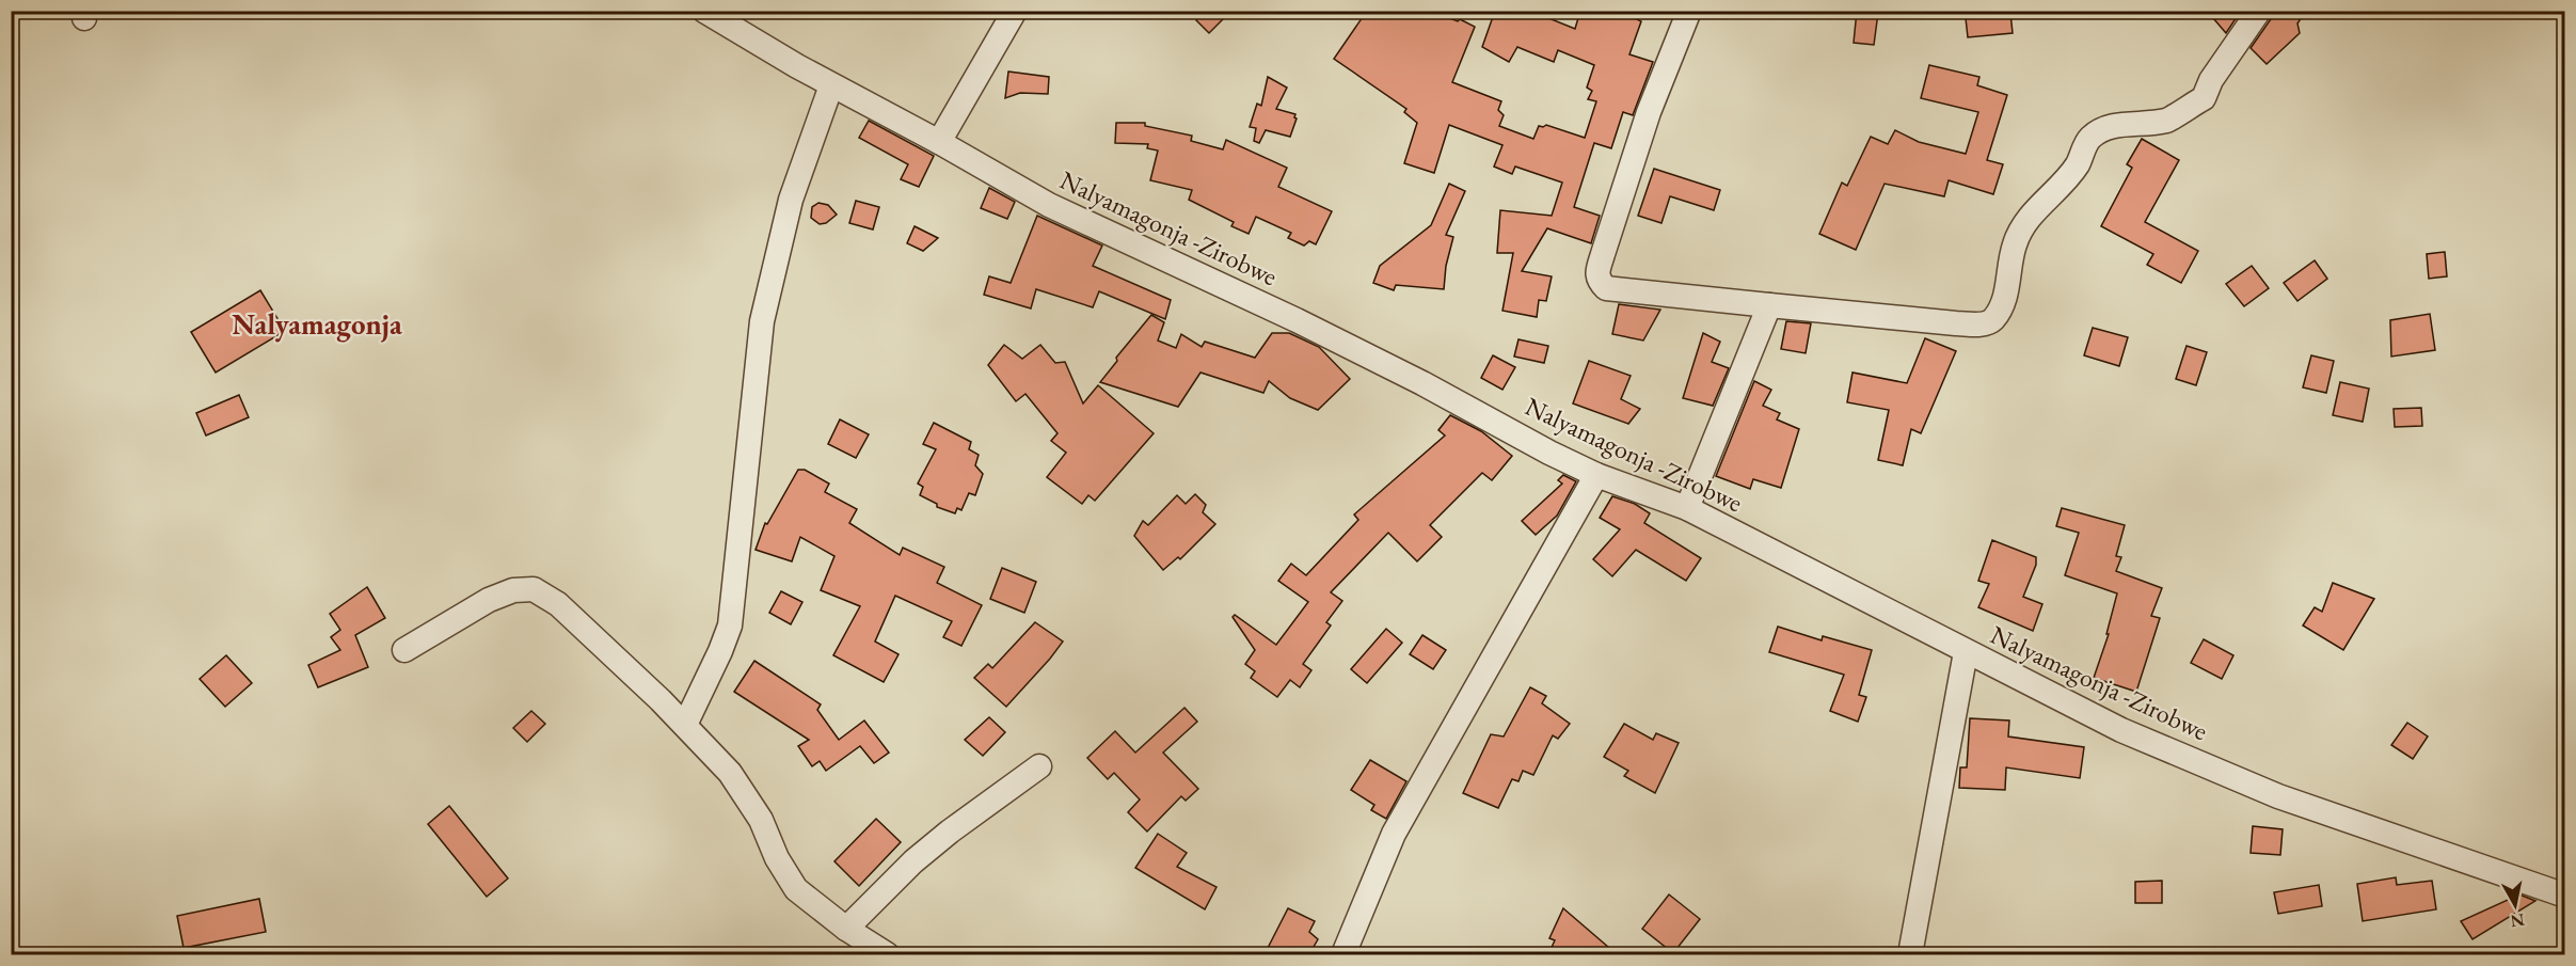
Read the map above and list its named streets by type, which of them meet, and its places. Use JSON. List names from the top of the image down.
{
  "streets": {
    "street": ["Nalyamagonja -Zirobwe"]
  },
  "districts": ["Nalyamagonja"],
  "north": "bottom"
}
